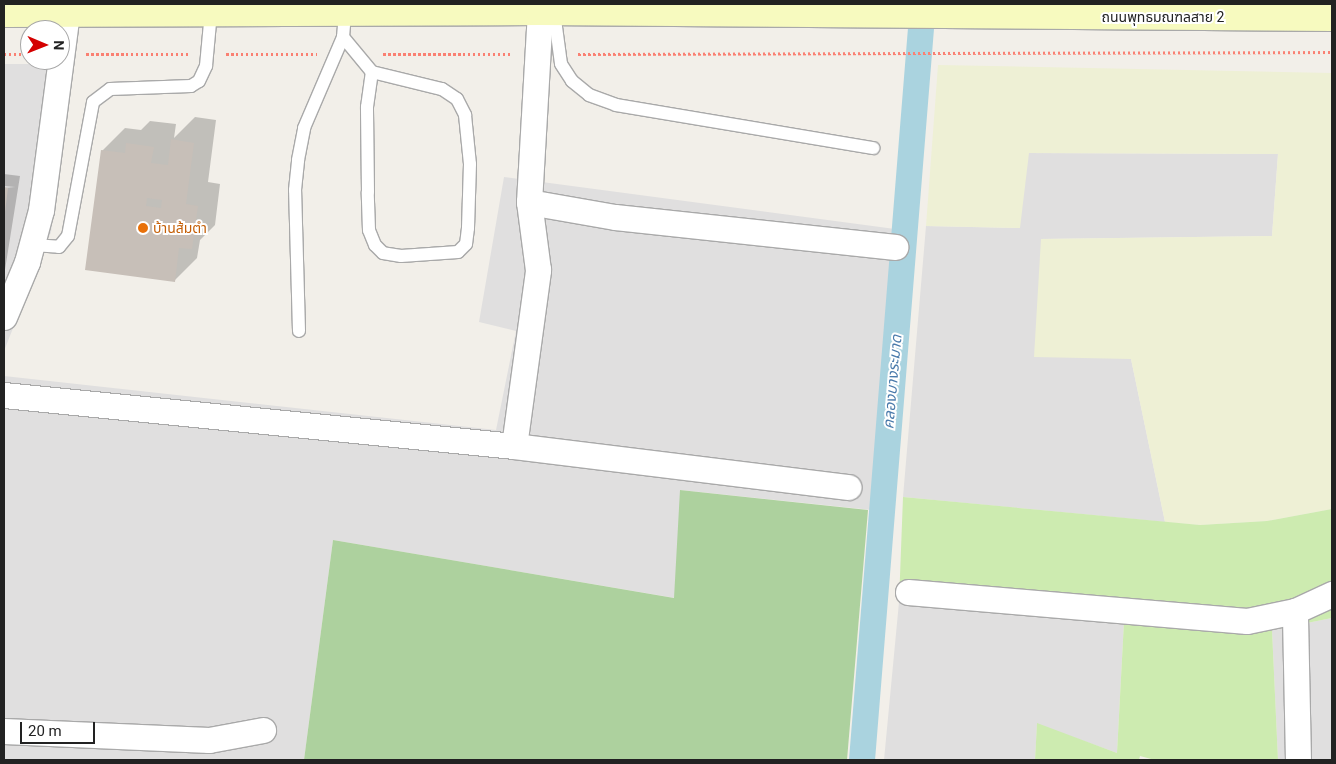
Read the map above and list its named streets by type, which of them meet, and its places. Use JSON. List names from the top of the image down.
{
  "streets": {
    "main road": ["ถนนพุทธมณฑลสาย 2"]
  },
  "water": ["คลองบางระมาด"],
  "places": ["บ้านส้มตำ"],
  "scale_bar": "20 m",
  "north": "right"
}
